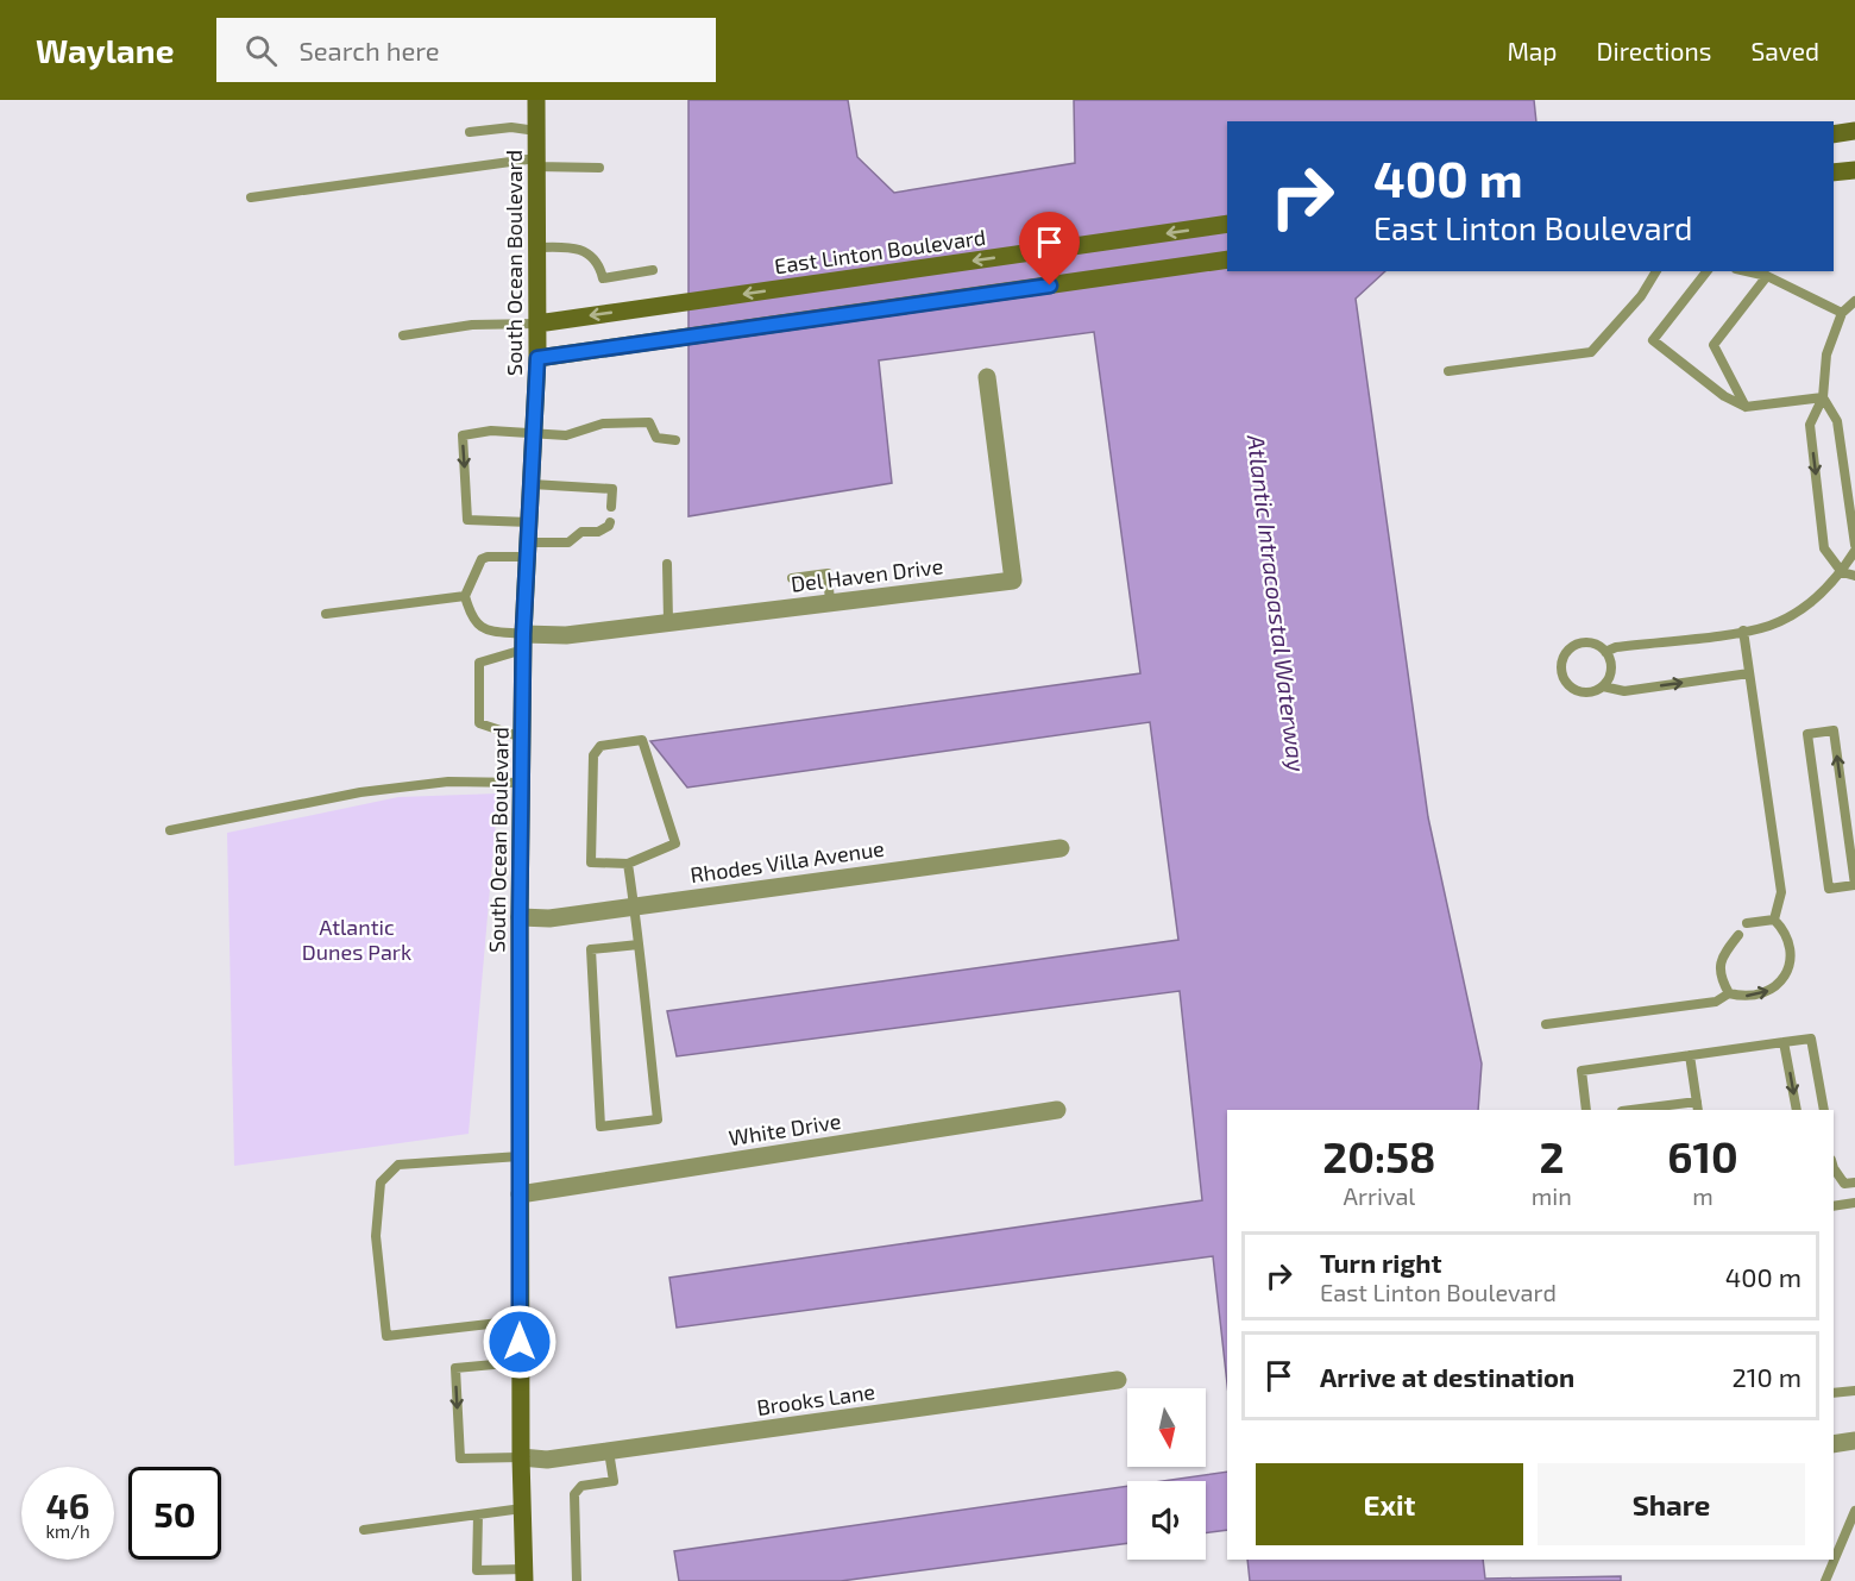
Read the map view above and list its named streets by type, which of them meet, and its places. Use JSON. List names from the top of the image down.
{
  "streets": {
    "main road": ["East Linton Boulevard", "South Ocean Boulevard"],
    "street": [
      "Del Haven Drive",
      "Rhodes Villa Avenue",
      "White Drive",
      "Brooks Lane"
    ]
  },
  "crossings": [
    ["East Linton Boulevard", "South Ocean Boulevard"],
    ["South Ocean Boulevard", "Del Haven Drive"],
    ["South Ocean Boulevard", "Rhodes Villa Avenue"],
    ["South Ocean Boulevard", "White Drive"],
    ["South Ocean Boulevard", "Brooks Lane"]
  ],
  "water": ["Atlantic Intracoastal Waterway"],
  "parks": ["Atlantic Dunes Park"],
  "north": "bottom",
  "page": {
    "header": "Waylane",
    "search": "Search here",
    "nav": ["Map", "Directions", "Saved"],
    "turn": ["400 m", "East Linton Boulevard"],
    "eta": [
      "20:58",
      "Arrival",
      "2",
      "min",
      "610",
      "m"
    ],
    "list": [
      {
        "name": "Turn right",
        "note": "East Linton Boulevard",
        "value": "400 m"
      },
      {
        "name": "Arrive at destination",
        "value": "210 m"
      }
    ],
    "buttons": ["Exit", "Share"],
    "speed": "46 km/h",
    "limit": "50"
  }
}
